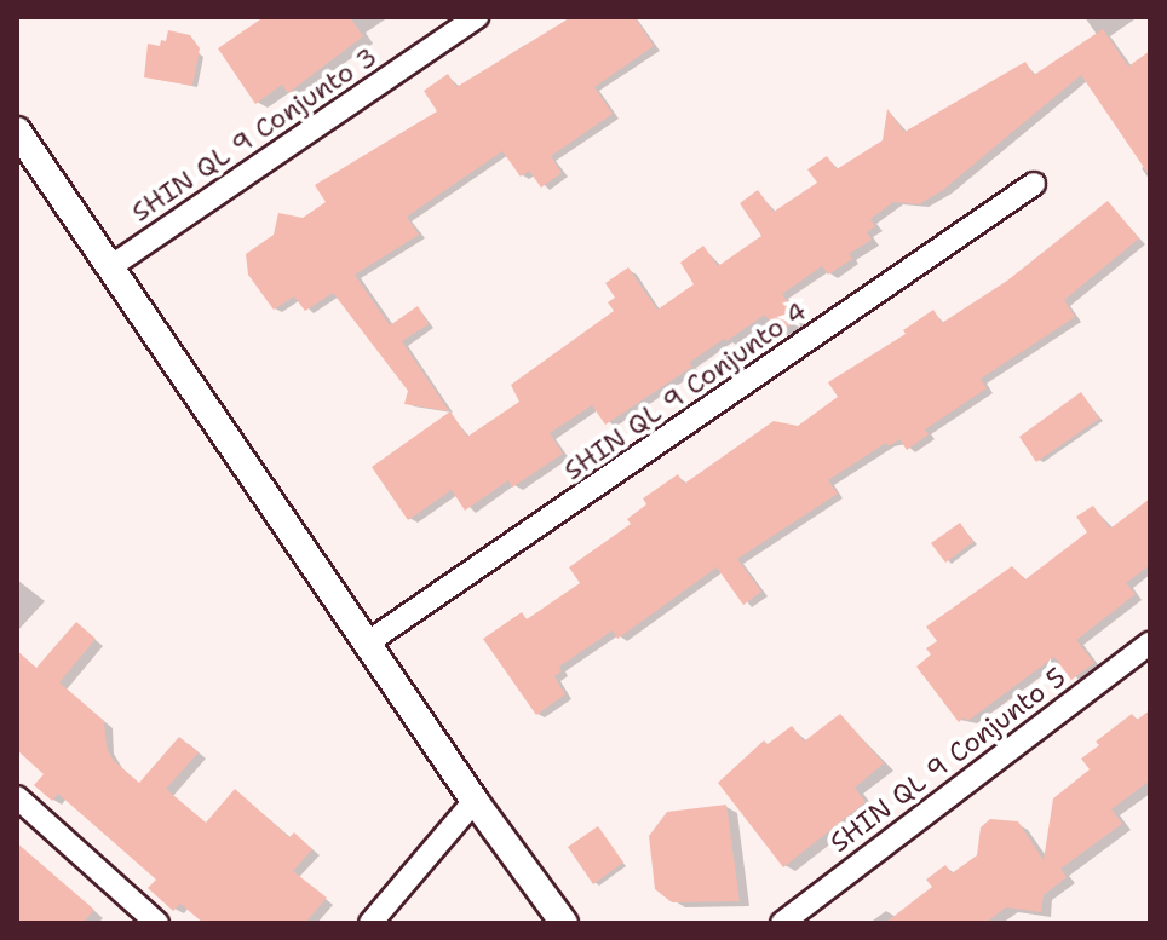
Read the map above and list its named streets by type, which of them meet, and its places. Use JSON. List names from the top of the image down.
{
  "streets": {
    "street": ["SHIN QL 9 Conjunto 3", "SHIN QL 9 Conjunto 4", "SHIN QL 9 Conjunto 5"]
  }
}
